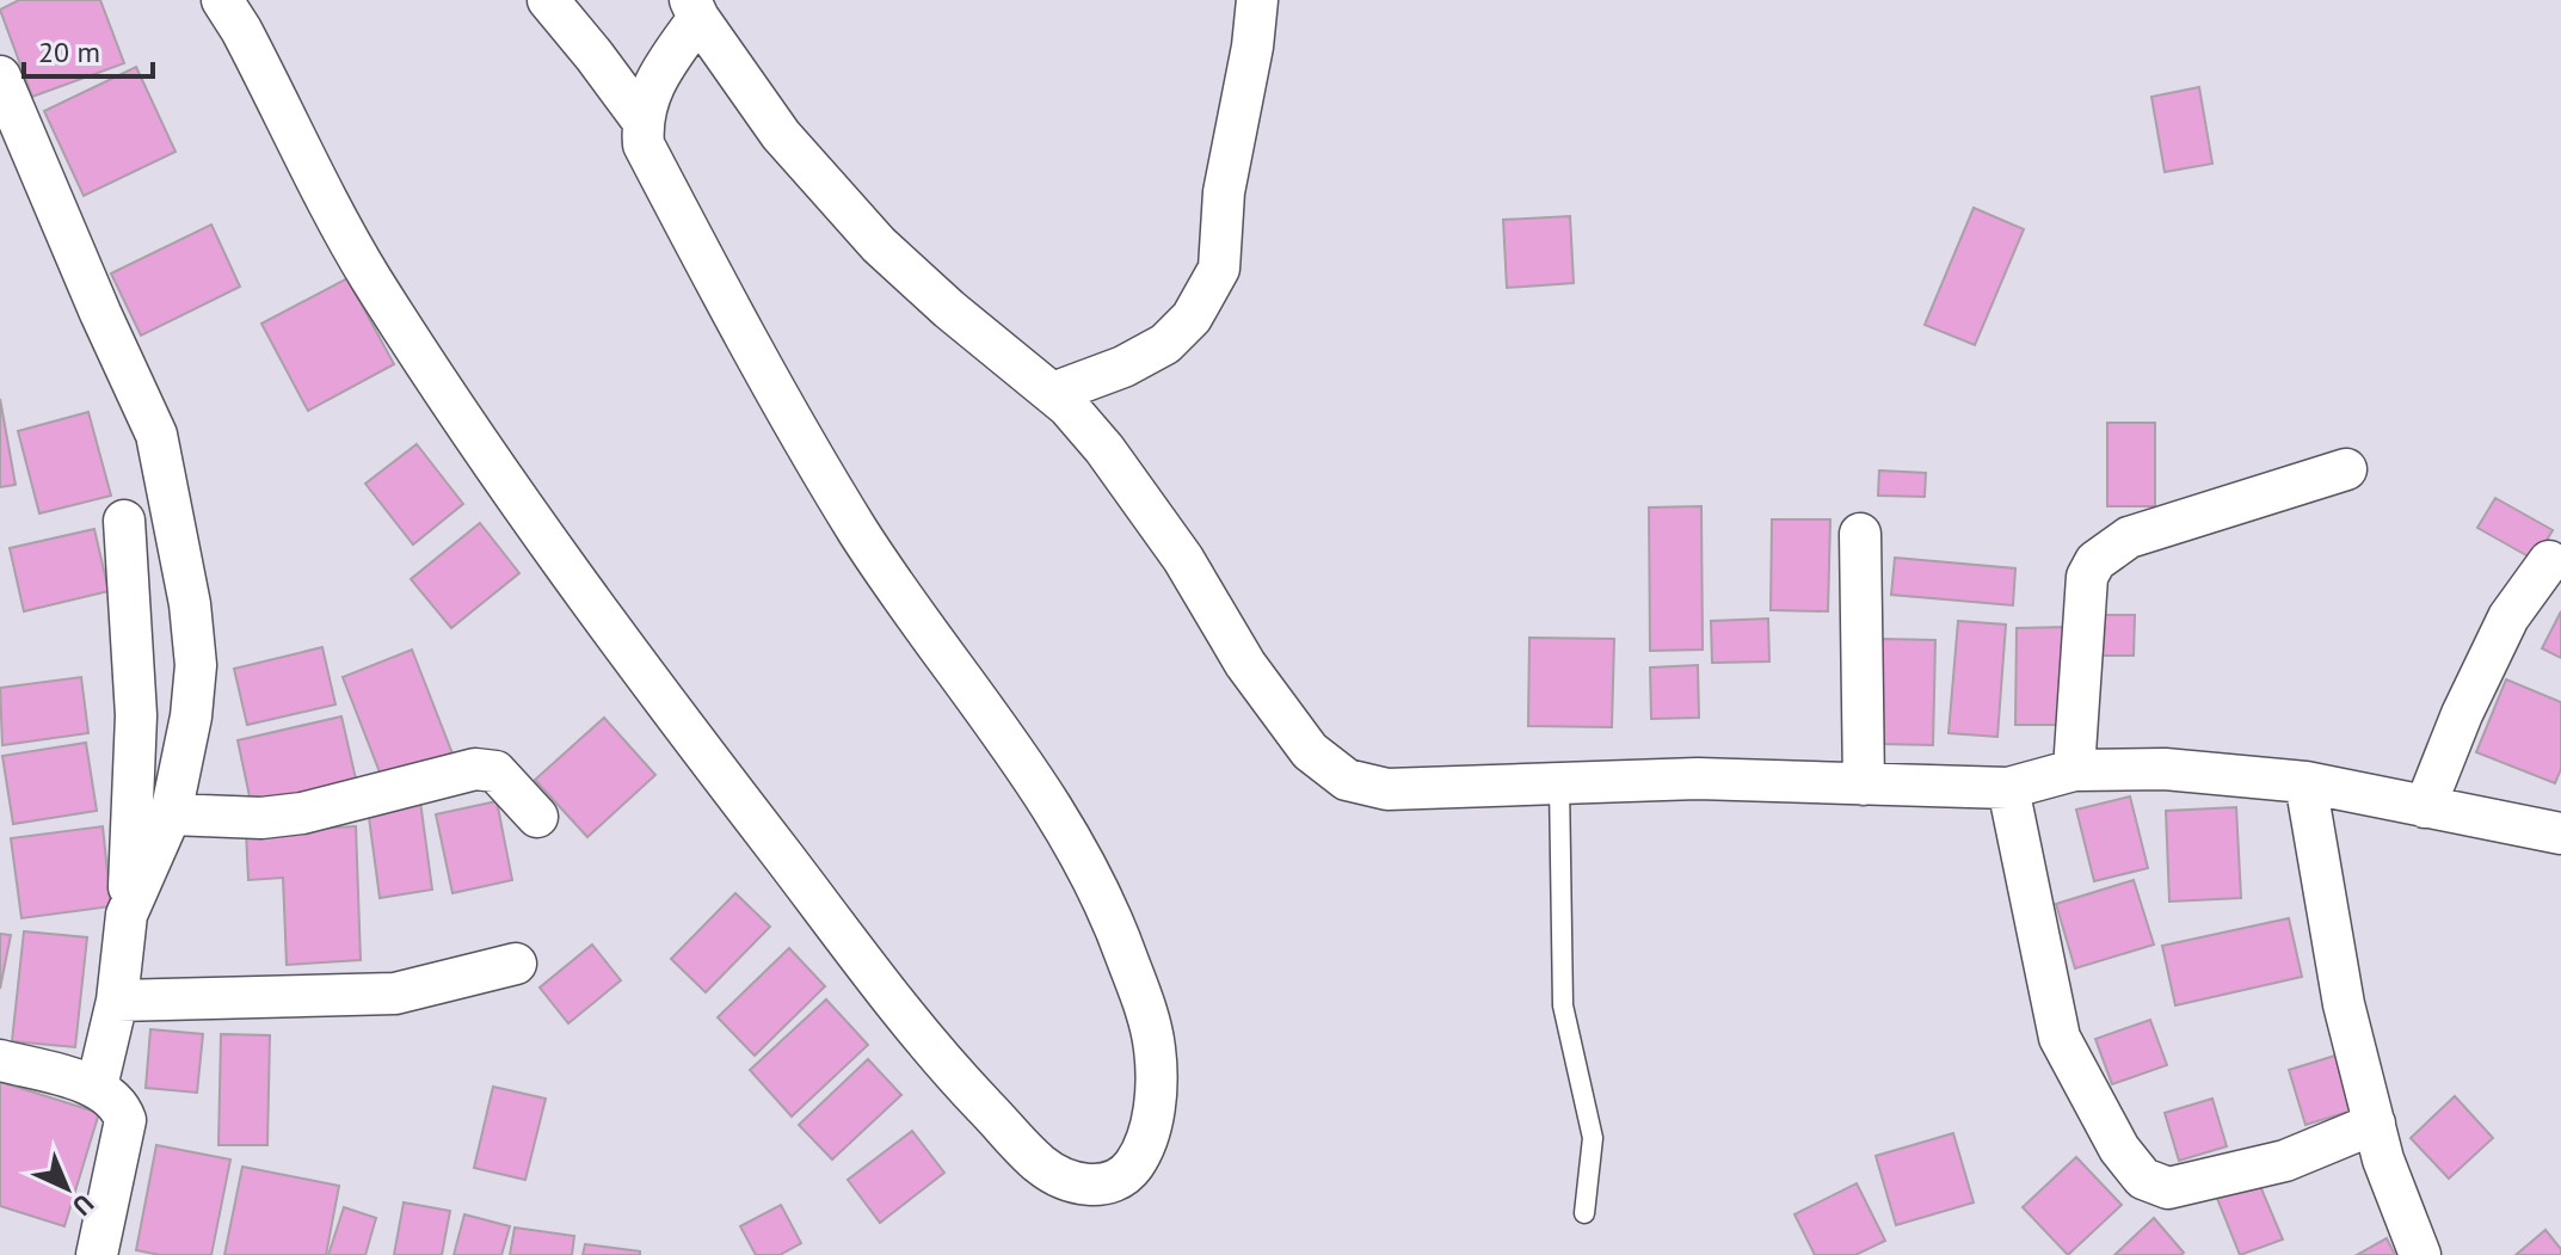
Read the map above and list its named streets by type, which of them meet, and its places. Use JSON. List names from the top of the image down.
{
  "scale_bar": "20 m",
  "north": "bottom right"
}
